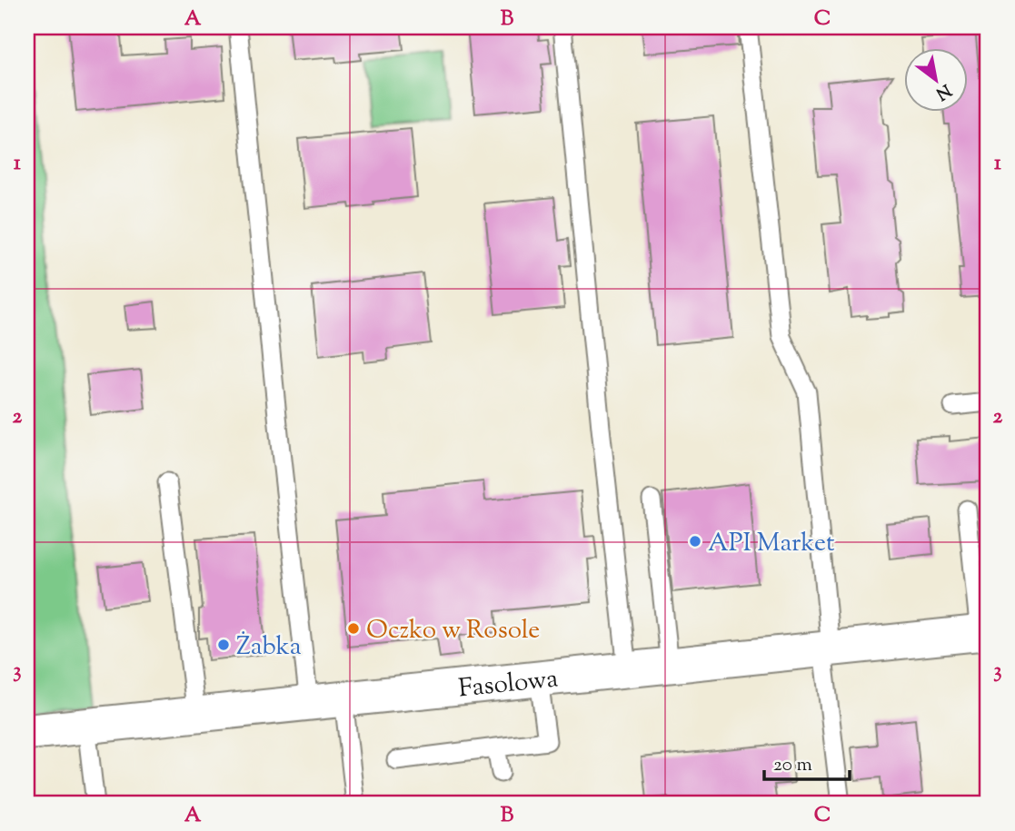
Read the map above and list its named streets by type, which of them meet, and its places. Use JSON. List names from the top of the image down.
{
  "streets": {
    "street": ["Fasolowa"]
  },
  "places": ["API Market", "Oczko w Rosole", "Żabka"],
  "scale_bar": "20 m",
  "north": "bottom right",
  "grid": {
    "columns": ["A", "B", "C"],
    "rows": ["1", "2", "3"]
  }
}
